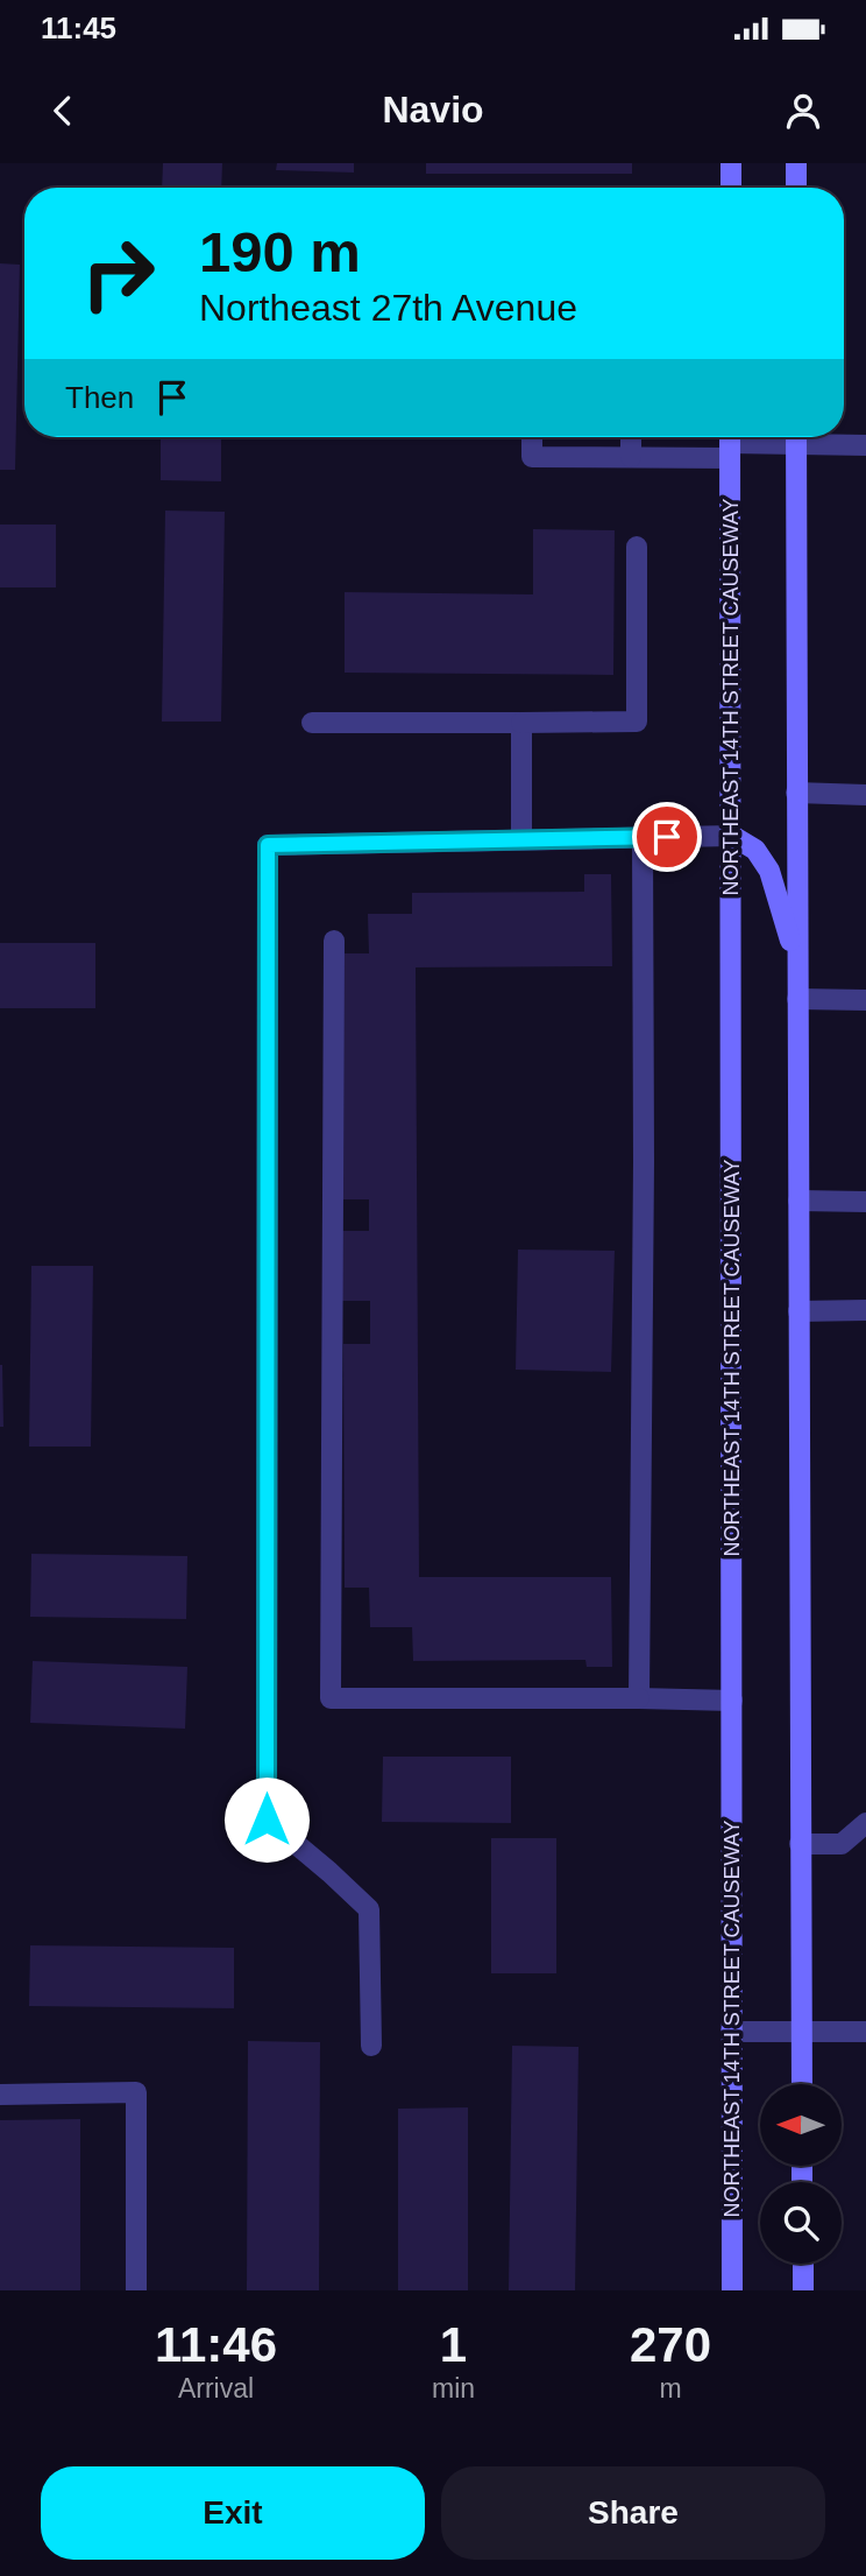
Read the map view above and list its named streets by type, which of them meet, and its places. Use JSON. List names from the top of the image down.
{
  "streets": {
    "main road": ["NORTHEAST 14TH STREET CAUSEWAY"]
  },
  "north": "left",
  "page": {
    "status": "11:45",
    "header": "Navio",
    "turn": ["190 m", "Northeast 27th Avenue"],
    "then": "Then",
    "eta": [
      "11:46",
      "Arrival",
      "1",
      "min",
      "270",
      "m"
    ],
    "buttons": ["Exit", "Share"]
  }
}
